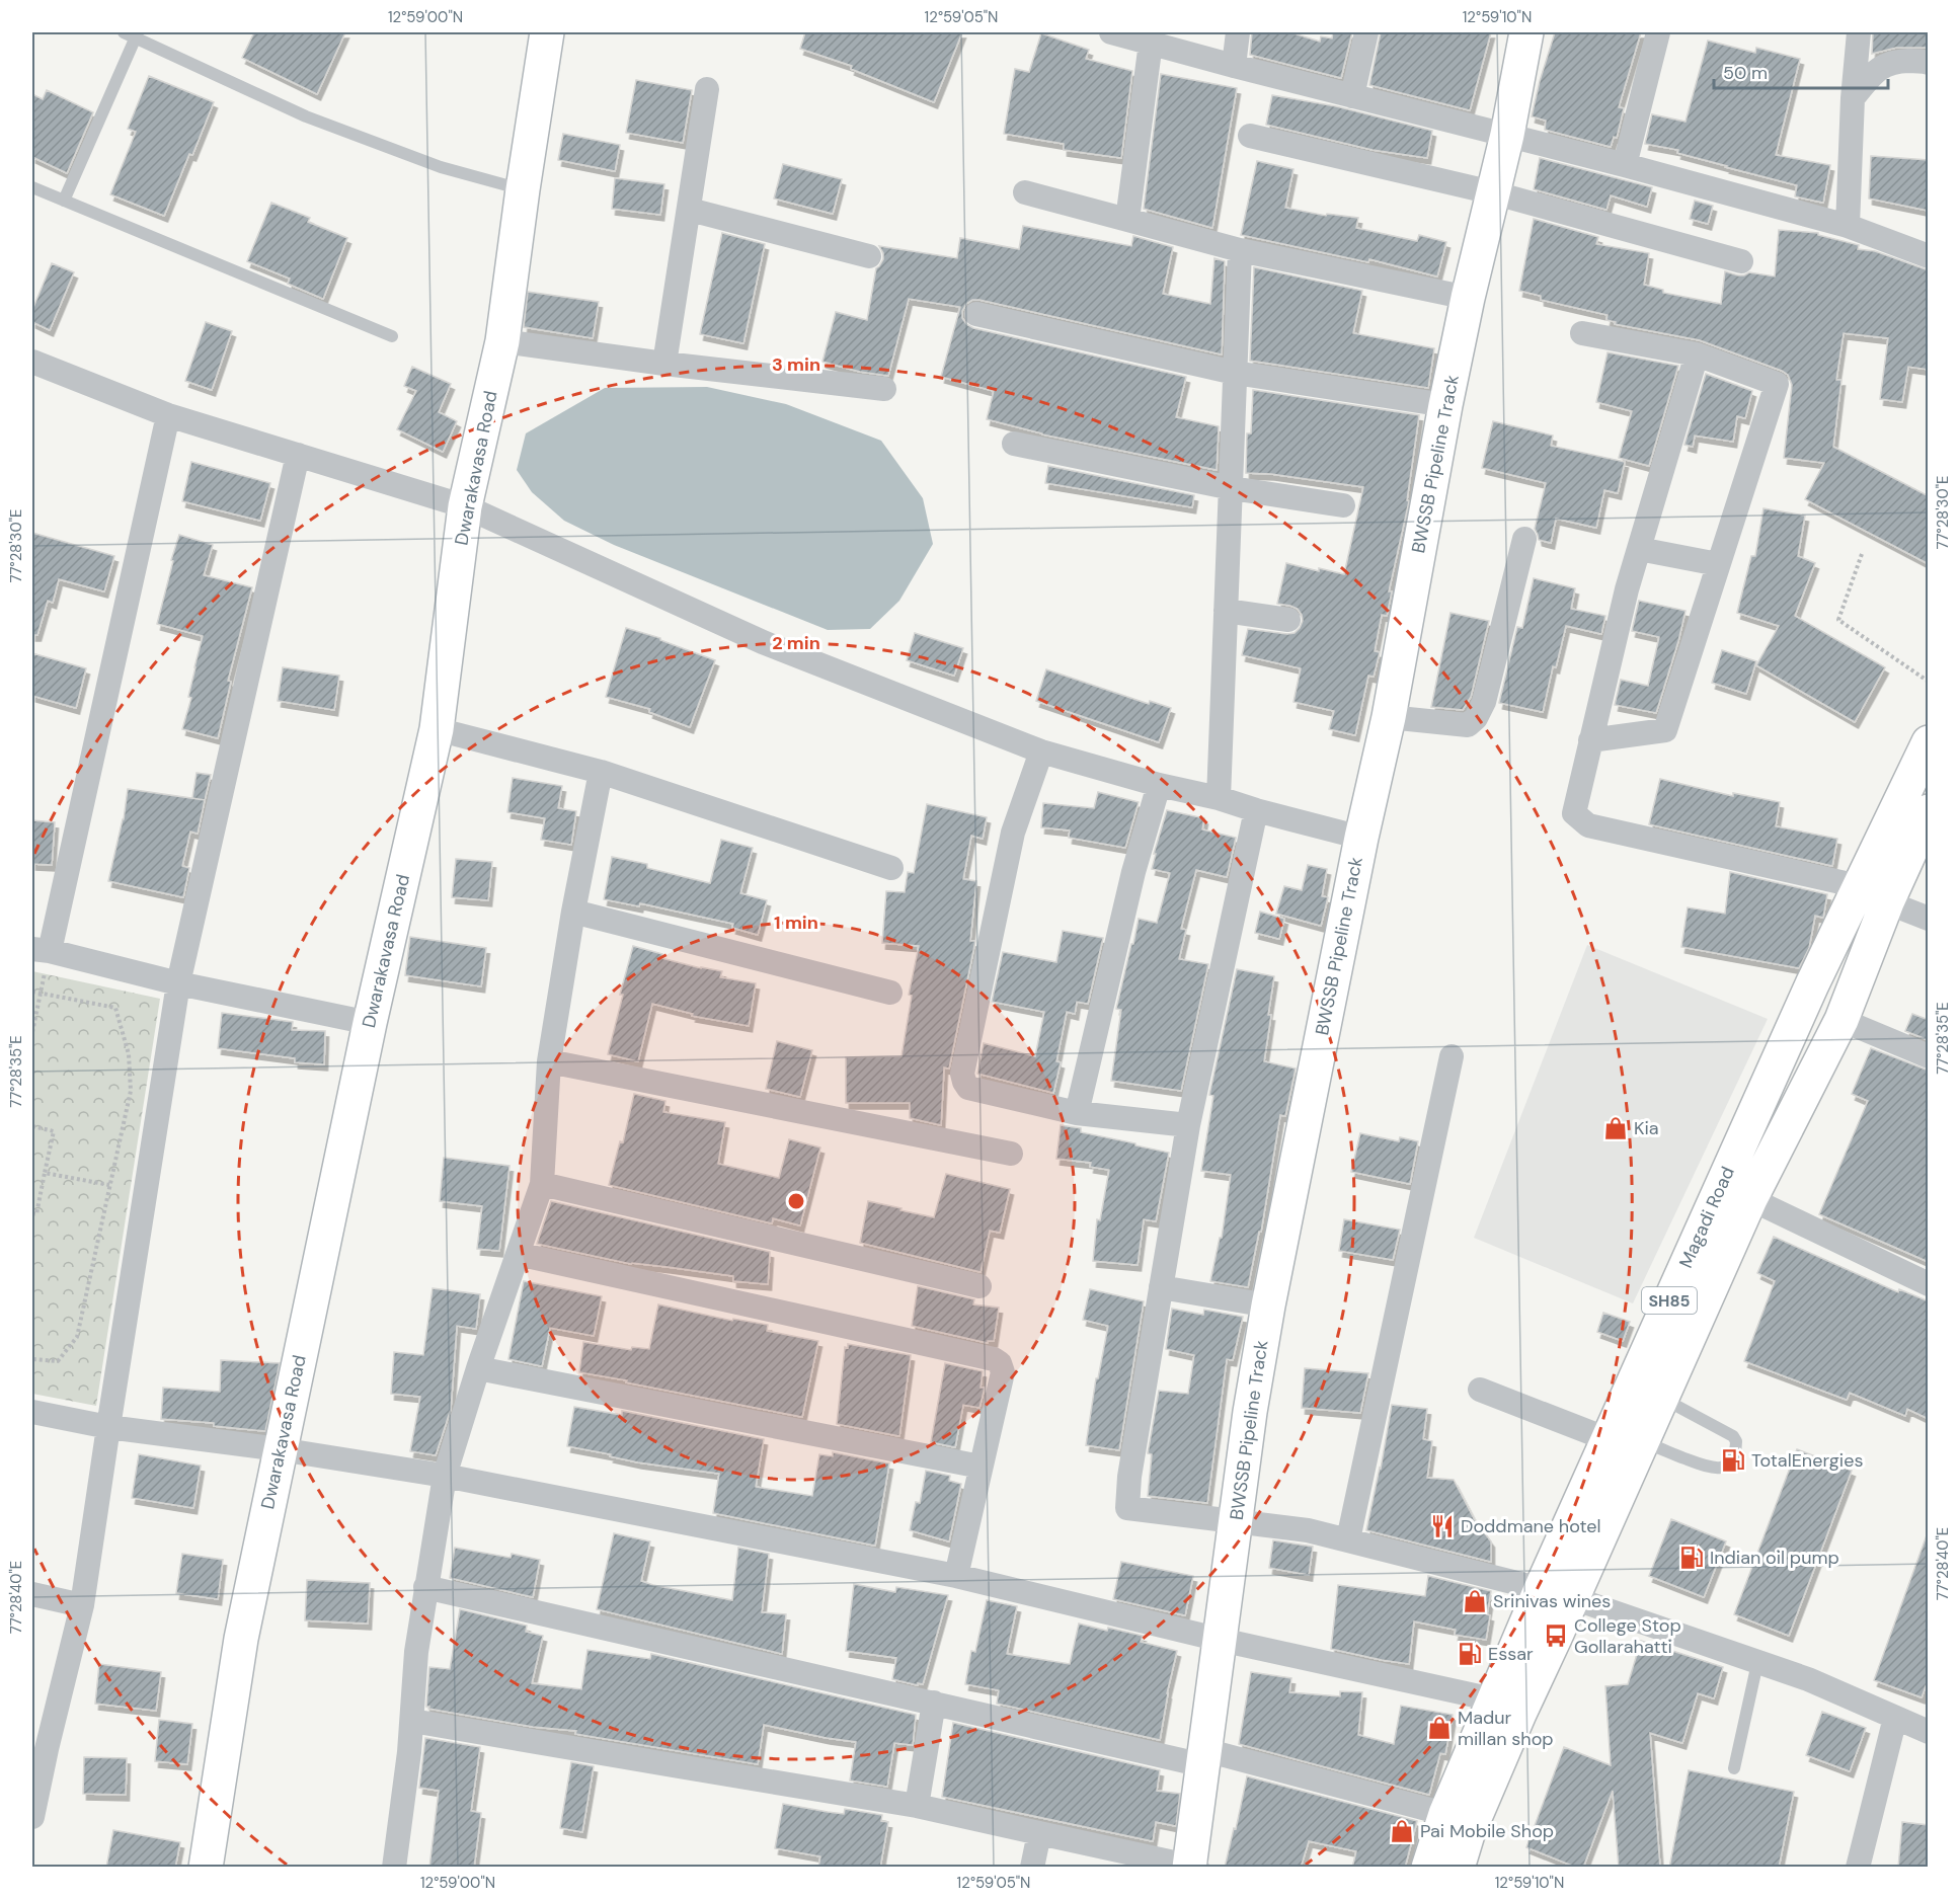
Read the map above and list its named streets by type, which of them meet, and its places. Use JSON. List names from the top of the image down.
{
  "streets": {
    "street": [
      "BWSSB Pipeline Track",
      "Dwarakavasa Road",
      "Magadi Road",
      "SH85"
    ]
  },
  "places": {
    "shop": [
      "Kia",
      "Srinivas wines",
      "Madur millan shop",
      "Pai Mobile Shop"
    ],
    "fuel station": ["TotalEnergies", "Indian oil pump", "Essar"],
    "restaurant": ["Doddmane hotel"],
    "bus stop": ["College Stop Gollarahatti"]
  },
  "scale_bar": "50 m",
  "coordinates": [
    "12°59'00\"N",
    "12°59'05\"N",
    "12°59'10\"N",
    "77°28'30\"E",
    "77°28'35\"E",
    "77°28'40\"E"
  ],
  "rings": ["3 min", "2 min", "1 min"]
}
